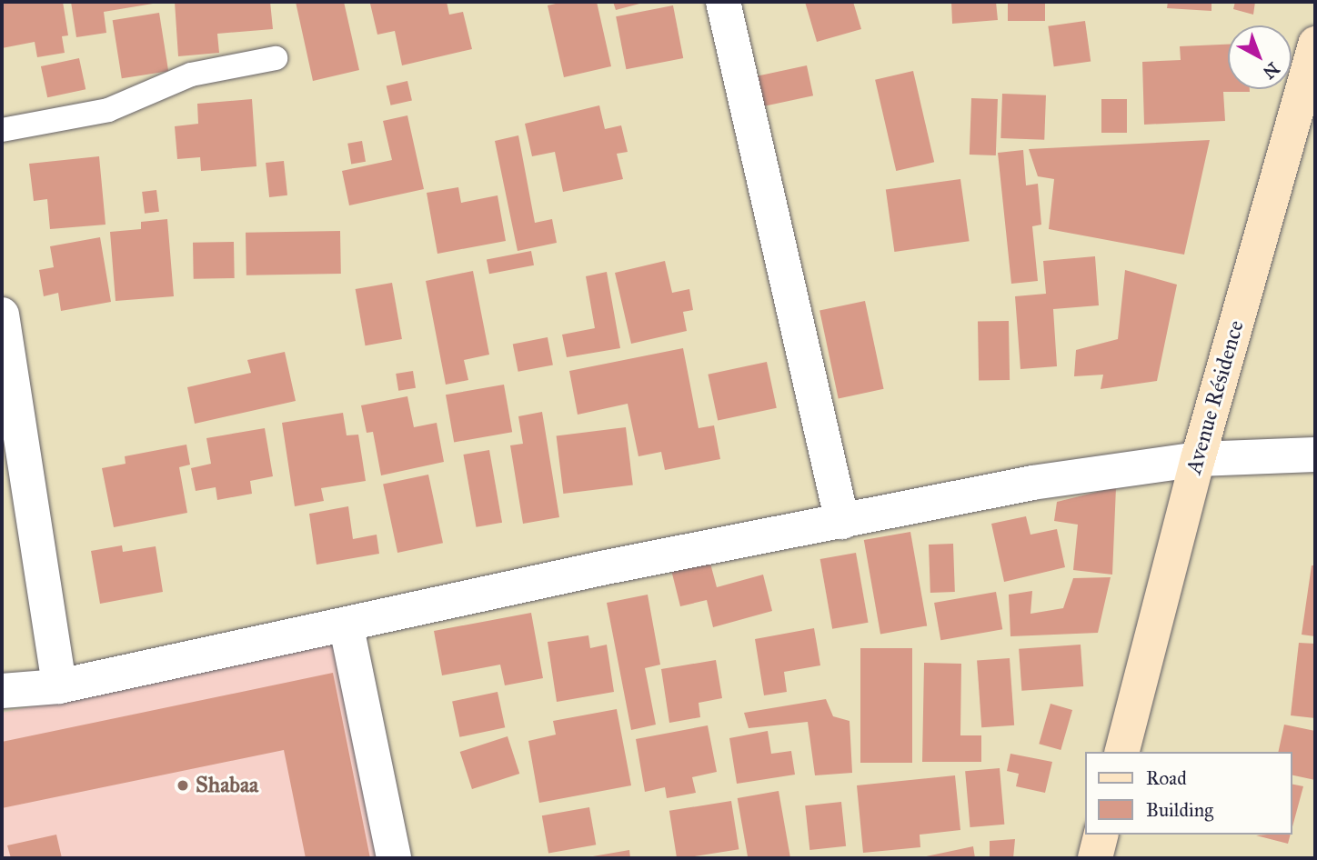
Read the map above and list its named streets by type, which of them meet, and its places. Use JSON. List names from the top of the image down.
{
  "streets": {
    "main road": ["Avenue Résidence"]
  },
  "places": ["Shabaa"],
  "legend": ["Road", "Building"],
  "north": "bottom right"
}
